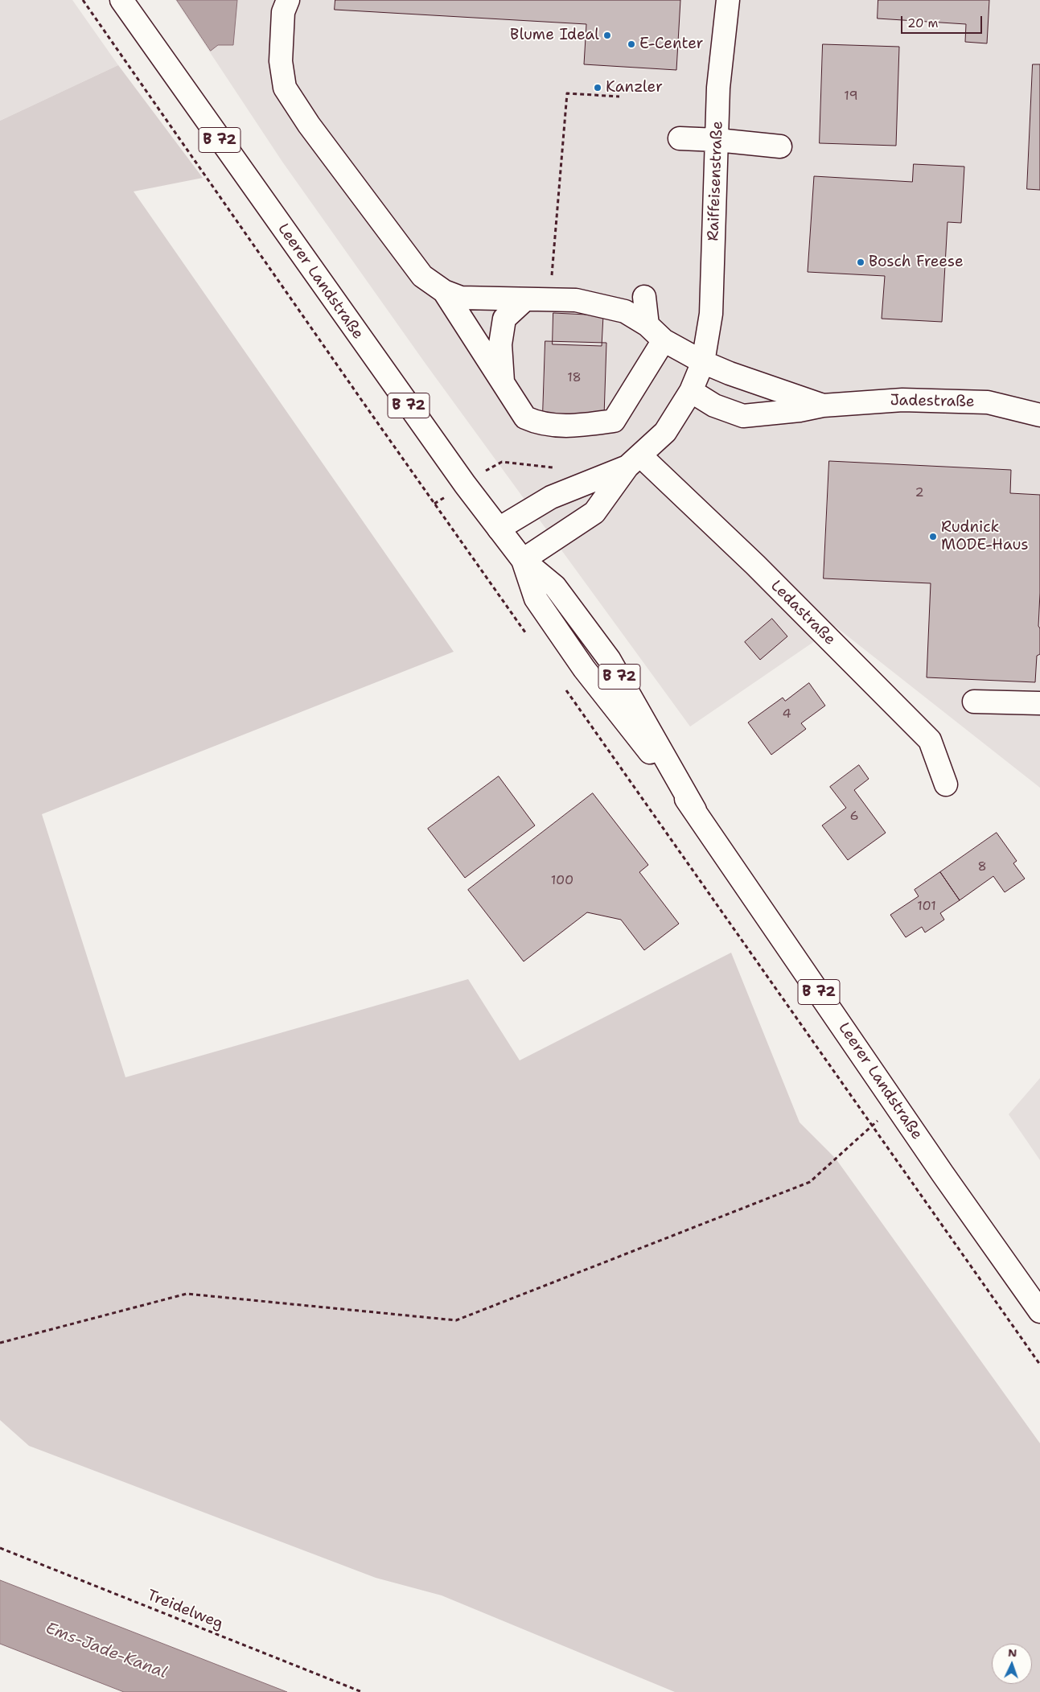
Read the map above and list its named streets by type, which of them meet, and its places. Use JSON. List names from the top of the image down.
{
  "streets": {
    "street": [
      "B 72",
      "Raiffeisenstraße",
      "Leerer Landstraße",
      "Jadestraße",
      "Ledastraße"
    ],
    "path": ["Treidelweg"]
  },
  "crossings": [
    ["Raiffeisenstraße", "Jadestraße"]
  ],
  "water": ["Ems-Jade-Kanal"],
  "places": [
    "Blume Ideal",
    "E-Center",
    "Kanzler",
    "Bosch Freese",
    "Rudnick MODE-Haus"
  ],
  "house_numbers": [
    "19",
    "18",
    "2",
    "4",
    "6",
    "8",
    "100",
    "101"
  ],
  "scale_bar": "20 m",
  "north": "top"
}
